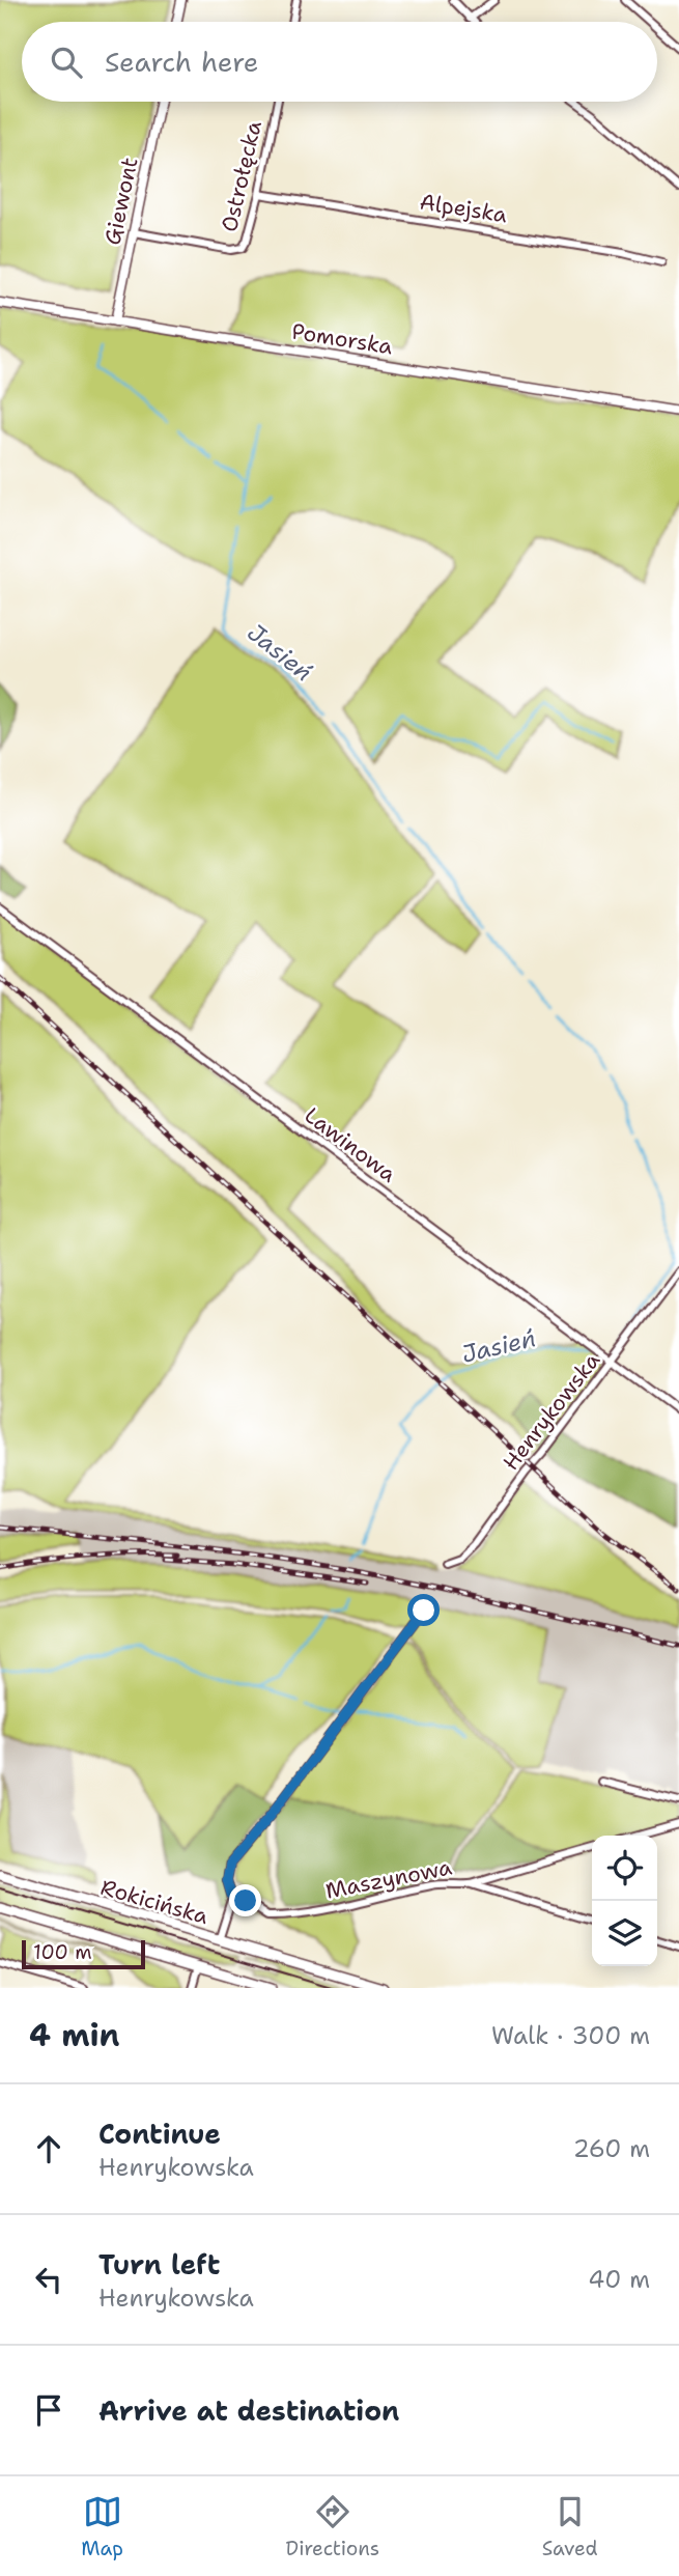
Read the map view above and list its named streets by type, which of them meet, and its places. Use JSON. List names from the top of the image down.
{
  "streets": {
    "main road": ["Rokicińska"],
    "street": [
      "Ostrołęcka",
      "Giewont",
      "Alpejska",
      "Pomorska",
      "Lawinowa",
      "Henrykowska",
      "Maszynowa"
    ]
  },
  "crossings": [
    ["Ostrołęcka", "Giewont"],
    ["Ostrołęcka", "Alpejska"],
    ["Giewont", "Pomorska"],
    ["Lawinowa", "Henrykowska"]
  ],
  "water": ["Jasień"],
  "scale_bar": "100 m",
  "page": {
    "search": "Search here",
    "scale": "100 m",
    "heading": ["4 min", "Walk · 300 m"],
    "list": [
      ["Continue", "Henrykowska", "260 m"],
      ["Turn left", "Henrykowska", "40 m"],
      "Arrive at destination"
    ],
    "nav": ["Map", "Directions", "Saved"]
  }
}
